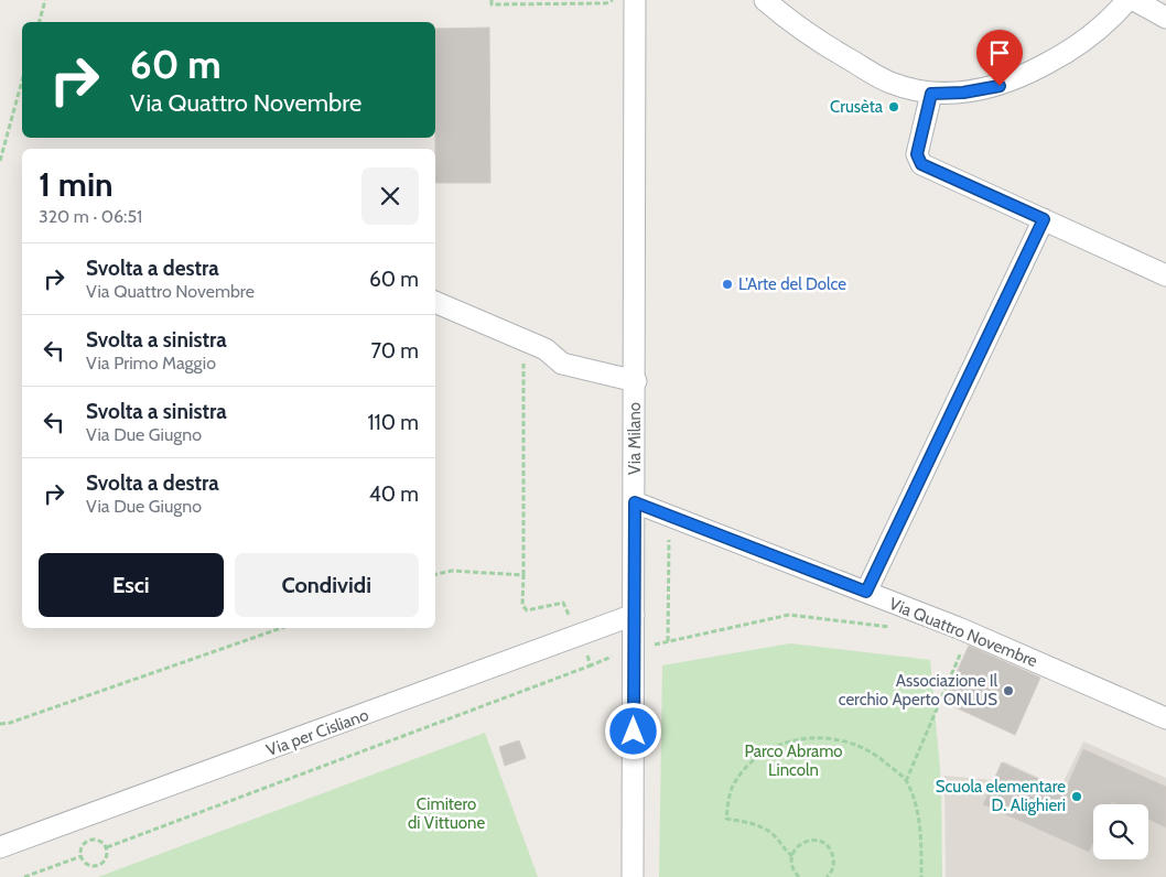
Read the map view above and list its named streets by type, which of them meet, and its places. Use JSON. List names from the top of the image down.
{
  "streets": {
    "street": ["Via Milano", "Via Quattro Novembre", "Via per Cisliano"]
  },
  "crossings": [
    ["Via Milano", "Via Quattro Novembre"],
    ["Via Milano", "Via per Cisliano"]
  ],
  "parks": ["Parco Abramo Lincoln", "Cimitero di Vittuone"],
  "places": [
    "Crusèta",
    "L'Arte del Dolce",
    "Associazione Il cerchio Aperto ONLUS",
    "Scuola elementare D. Alighieri"
  ],
  "page": {
    "turn": ["60 m", "Via Quattro Novembre"],
    "heading": ["1 min", "320 m · 06:51"],
    "list": [
      {
        "name": "Svolta a destra",
        "note": "Via Quattro Novembre",
        "value": "60 m"
      },
      {
        "name": "Svolta a sinistra",
        "note": "Via Primo Maggio",
        "value": "70 m"
      },
      {
        "name": "Svolta a sinistra",
        "note": "Via Due Giugno",
        "value": "110 m"
      },
      {
        "name": "Svolta a destra",
        "note": "Via Due Giugno",
        "value": "40 m"
      }
    ],
    "buttons": ["Esci", "Condividi"]
  }
}
